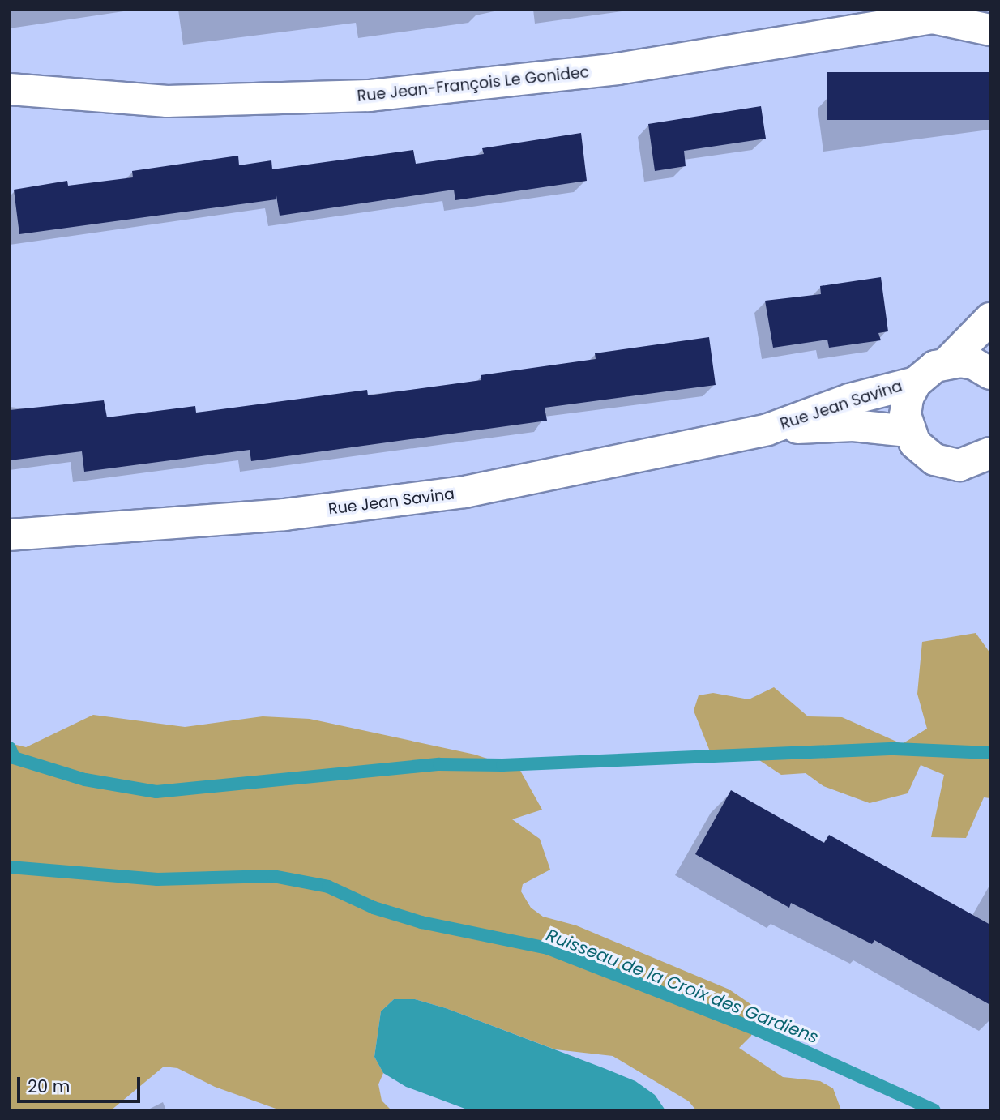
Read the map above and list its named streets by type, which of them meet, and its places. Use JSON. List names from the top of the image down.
{
  "streets": {
    "street": ["Rue Jean-François Le Gonidec", "Rue Jean Savina"]
  },
  "water": ["Ruisseau de la Croix des Gardiens"],
  "scale_bar": "20 m"
}
